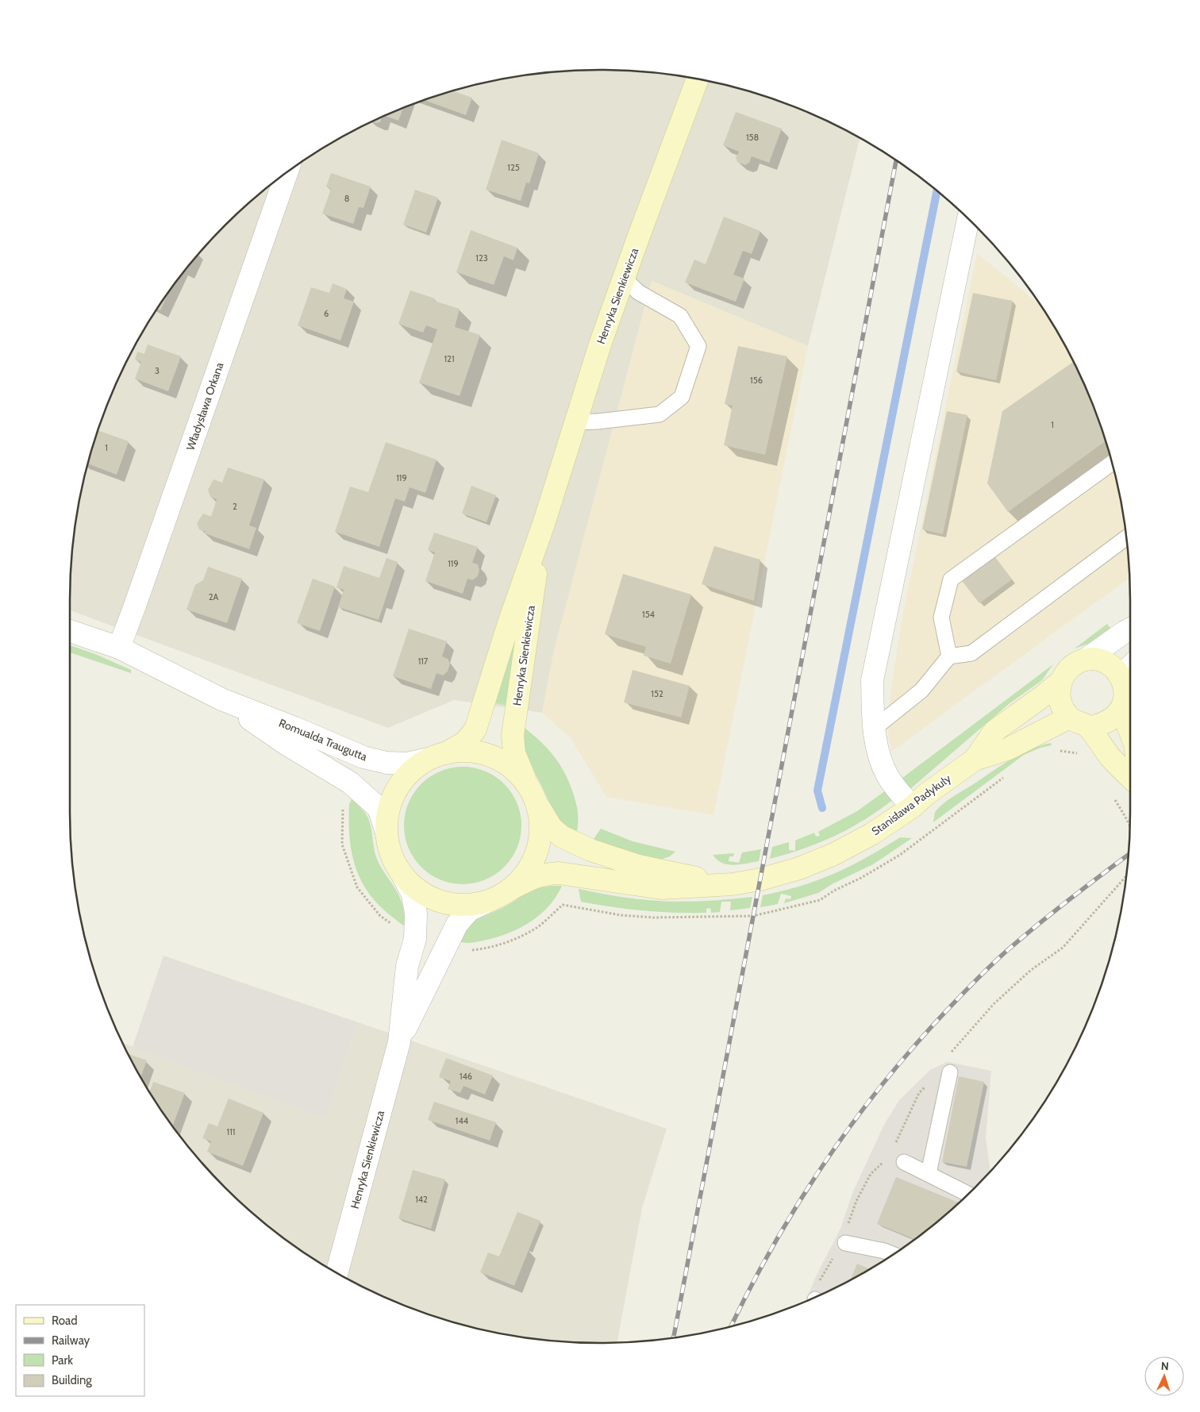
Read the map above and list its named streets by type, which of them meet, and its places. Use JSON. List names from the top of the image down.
{
  "streets": {
    "main road": ["Henryka Sienkiewicza", "Stanisława Padykuły"],
    "street": ["Władysława Orkana", "Romualda Traugutta"]
  },
  "crossings": [
    ["Henryka Sienkiewicza", "Romualda Traugutta"],
    ["Henryka Sienkiewicza", "Stanisława Padykuły"],
    ["Władysława Orkana", "Romualda Traugutta"]
  ],
  "house_numbers": [
    "158",
    "125",
    "8",
    "123",
    "6",
    "121",
    "3",
    "156",
    "1",
    "1",
    "119",
    "2",
    "119",
    "2A",
    "154",
    "117",
    "152",
    "146",
    "144",
    "111",
    "142"
  ],
  "legend": [
    "Road",
    "Railway",
    "Park",
    "Building"
  ],
  "north": "top"
}
